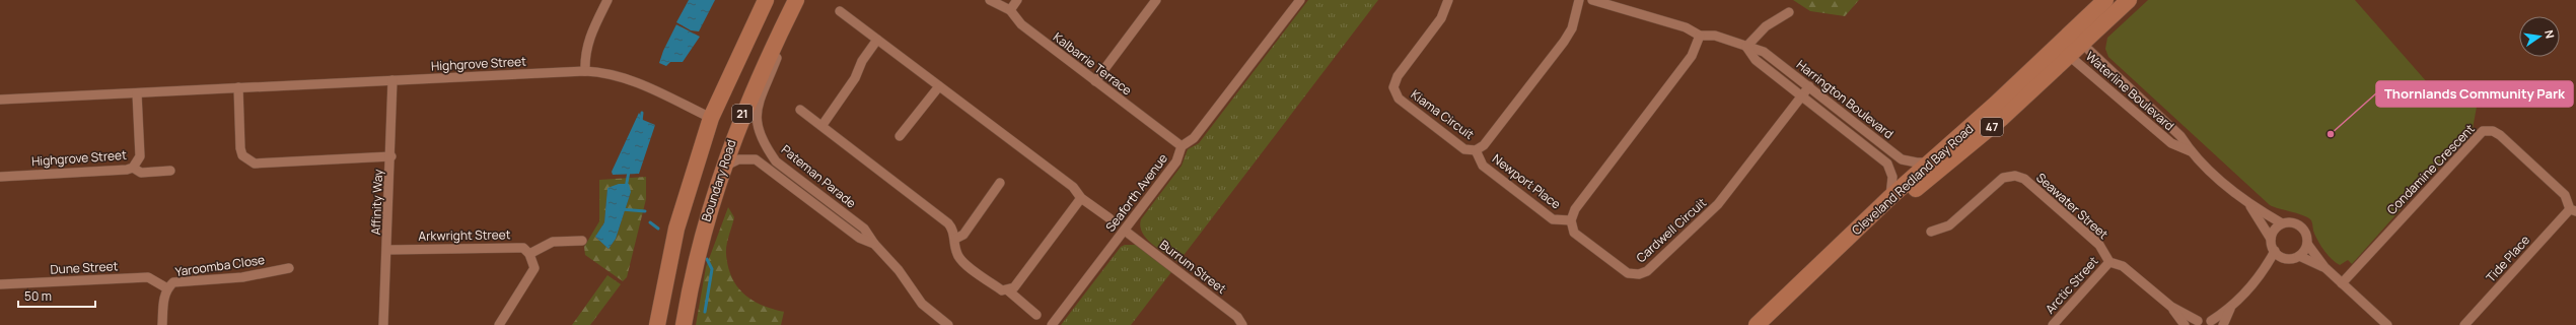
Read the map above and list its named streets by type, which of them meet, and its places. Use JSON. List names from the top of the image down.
{
  "streets": {
    "highway": [
      "21",
      "47",
      "Cleveland Redland Bay Road",
      "Boundary Road"
    ],
    "street": [
      "Highgrove Street",
      "Kalbarrie Terrace",
      "Waterline Boulevard",
      "Harrington Boulevard",
      "Kiama Circuit",
      "Condamine Crescent",
      "Pateman Parade",
      "Newport Place",
      "Seaforth Avenue",
      "Affinity Way",
      "Seawater Street",
      "Cardwell Circuit",
      "Arkwright Street",
      "Tide Place",
      "Yaroomba Close",
      "Burrum Street",
      "Dune Street",
      "Arctic Street"
    ]
  },
  "crossings": [
    ["Highgrove Street", "21"],
    ["Highgrove Street", "Affinity Way"],
    ["Kalbarrie Terrace", "Seaforth Avenue"],
    ["Waterline Boulevard", "Cleveland Redland Bay Road"],
    ["Harrington Boulevard", "Cleveland Redland Bay Road"],
    ["Harrington Boulevard", "Cardwell Circuit"],
    ["Kiama Circuit", "Newport Place"],
    ["Condamine Crescent", "Tide Place"],
    ["Pateman Parade", "Boundary Road"],
    ["Newport Place", "Cardwell Circuit"],
    ["Seaforth Avenue", "Burrum Street"],
    ["Affinity Way", "Arkwright Street"],
    ["Seawater Street", "Arctic Street"],
    ["Yaroomba Close", "Dune Street"]
  ],
  "places": ["Thornlands Community Park"],
  "scale_bar": "50 m",
  "north": "right"
}
